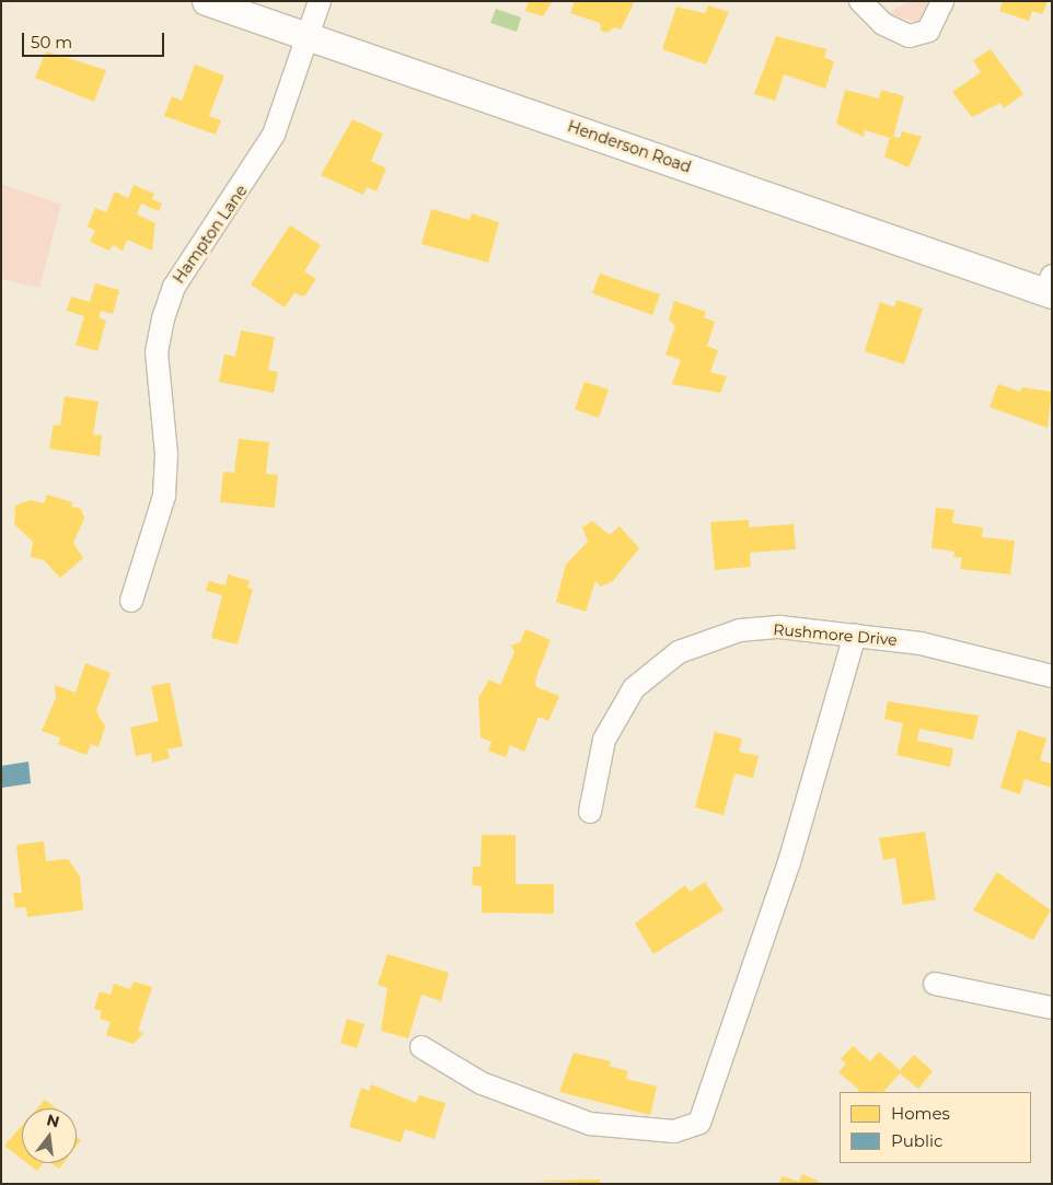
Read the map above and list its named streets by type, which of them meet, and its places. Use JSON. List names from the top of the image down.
{
  "streets": {
    "main road": ["Henderson Road"],
    "street": ["Hampton Lane", "Rushmore Drive"]
  },
  "crossings": [
    ["Henderson Road", "Hampton Lane"]
  ],
  "legend": ["Homes", "Public"],
  "scale_bar": "50 m",
  "north": "top"
}
